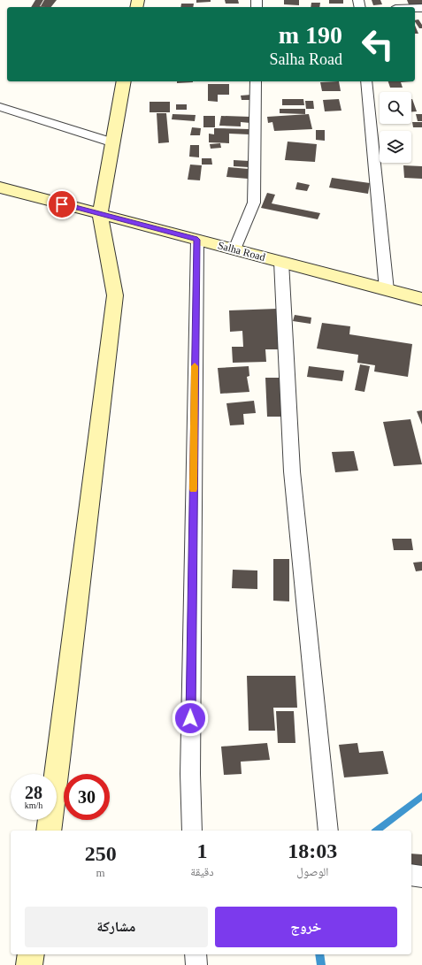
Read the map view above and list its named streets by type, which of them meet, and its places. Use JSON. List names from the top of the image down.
{
  "streets": {
    "street": ["Salha Road"]
  },
  "page": {
    "turn": ["190 m", "Salha Road"],
    "speed": "28 km/h",
    "limit": "30",
    "eta": [
      "18:03",
      "الوصول",
      "1",
      "دقيقة",
      "250",
      "m"
    ],
    "buttons": ["خروج", "مشاركة"]
  }
}
